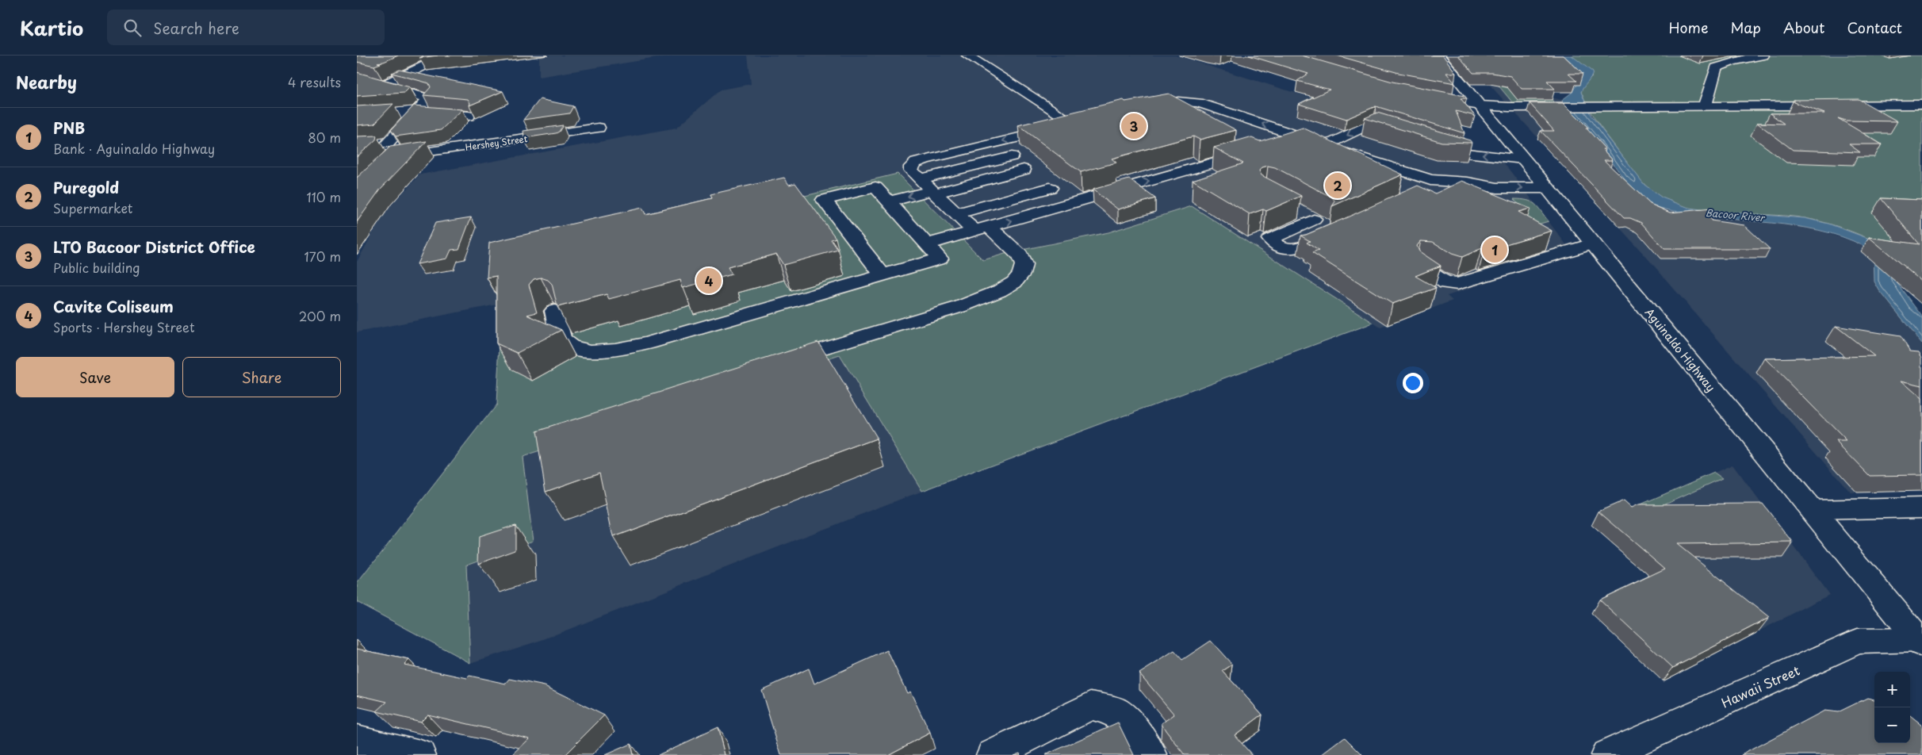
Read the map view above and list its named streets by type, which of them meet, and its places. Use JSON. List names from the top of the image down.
{
  "streets": {
    "main road": ["Hershey Street", "Aguinaldo Highway", "Hawaii Street"]
  },
  "crossings": [
    ["Aguinaldo Highway", "Hawaii Street"]
  ],
  "water": ["Bacoor River"],
  "page": {
    "header": "Kartio",
    "search": "Search here",
    "nav": [
      "Home",
      "Map",
      "About",
      "Contact"
    ],
    "heading": ["Nearby", "4 results"],
    "list": [
      {
        "mark": "1",
        "name": "PNB",
        "note": "Bank · Aguinaldo Highway",
        "value": "80 m"
      },
      {
        "mark": "2",
        "name": "Puregold",
        "note": "Supermarket",
        "value": "110 m"
      },
      {
        "mark": "3",
        "name": "LTO Bacoor District Office",
        "note": "Public building",
        "value": "170 m"
      },
      {
        "mark": "4",
        "name": "Cavite Coliseum",
        "note": "Sports · Hershey Street",
        "value": "200 m"
      }
    ],
    "pins": [
      "3",
      "2",
      "1",
      "4"
    ],
    "buttons": ["Save", "Share"],
    "map_buttons": ["+", "−"]
  }
}
